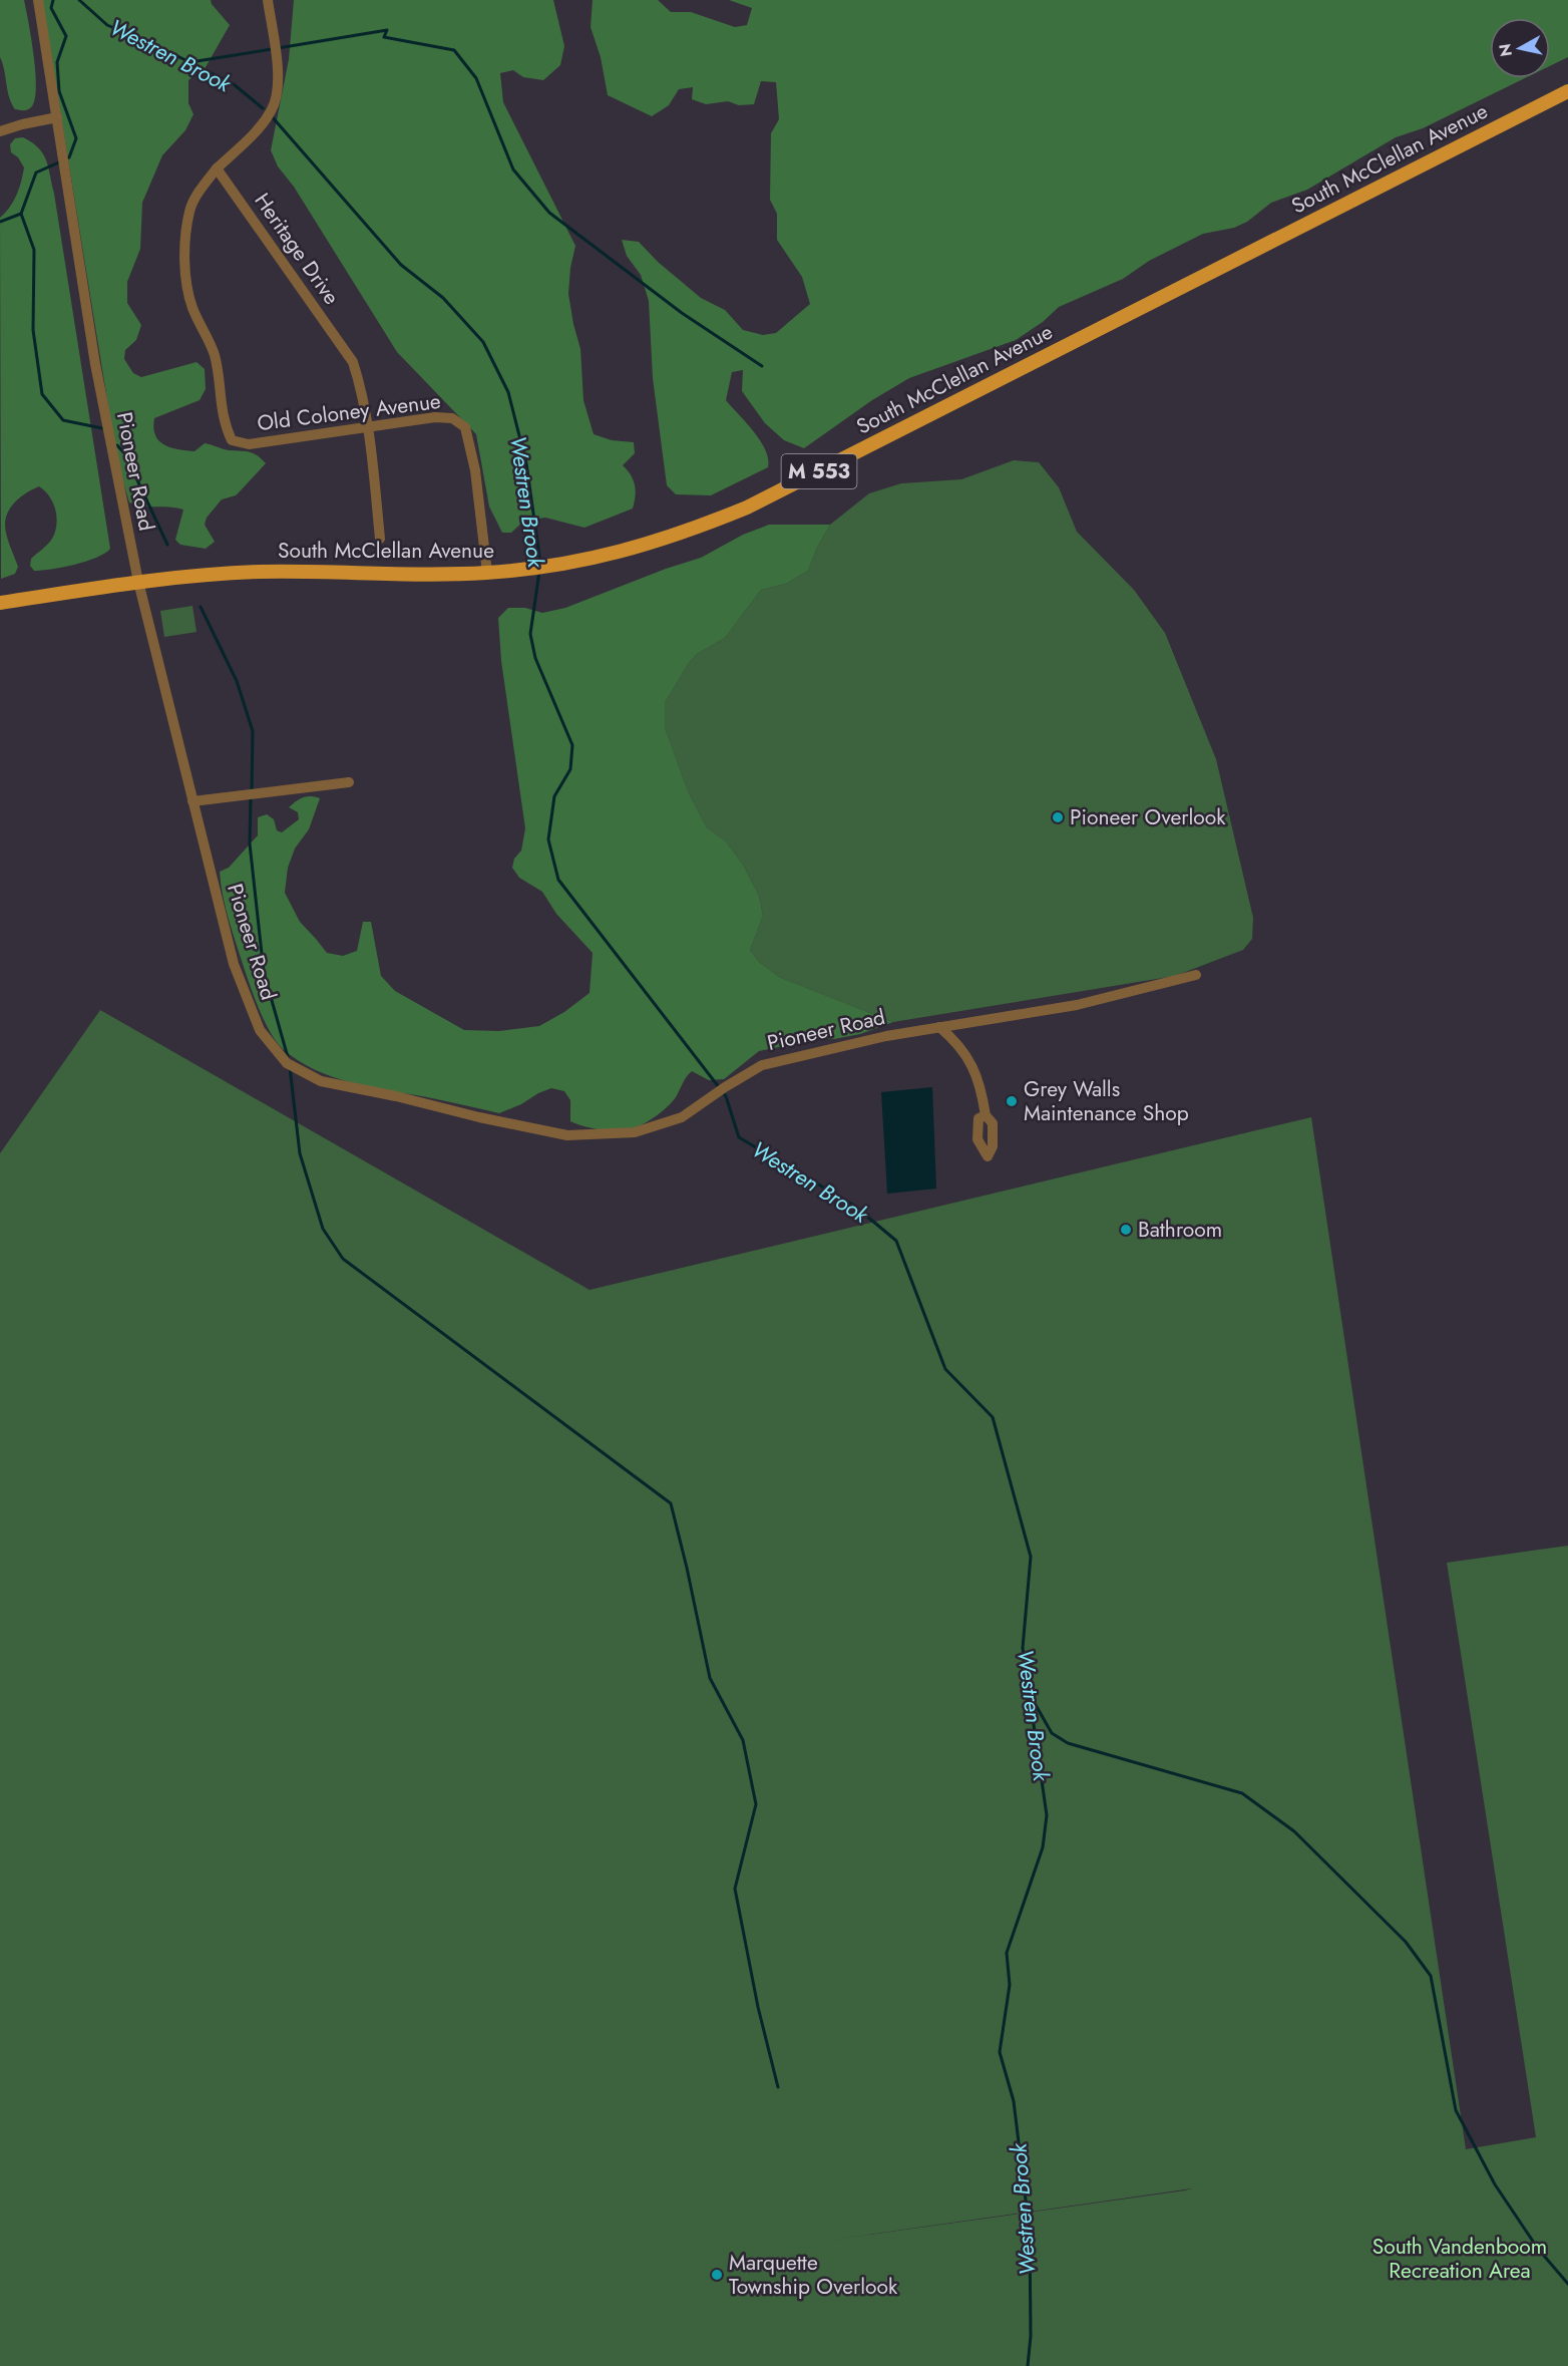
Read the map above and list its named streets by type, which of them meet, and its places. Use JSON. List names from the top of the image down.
{
  "streets": {
    "main road": ["South McClellan Avenue", "M 553"],
    "street": ["Heritage Drive", "Old Coloney Avenue", "Pioneer Road"]
  },
  "crossings": [
    ["South McClellan Avenue", "Old Coloney Avenue"],
    ["South McClellan Avenue", "Pioneer Road"],
    ["Heritage Drive", "Old Coloney Avenue"]
  ],
  "water": ["Westren Brook"],
  "parks": ["South Vandenboom Recreation Area"],
  "places": [
    "Pioneer Overlook",
    "Grey Walls Maintenance Shop",
    "Bathroom",
    "Marquette Township Overlook"
  ],
  "north": "left"
}
